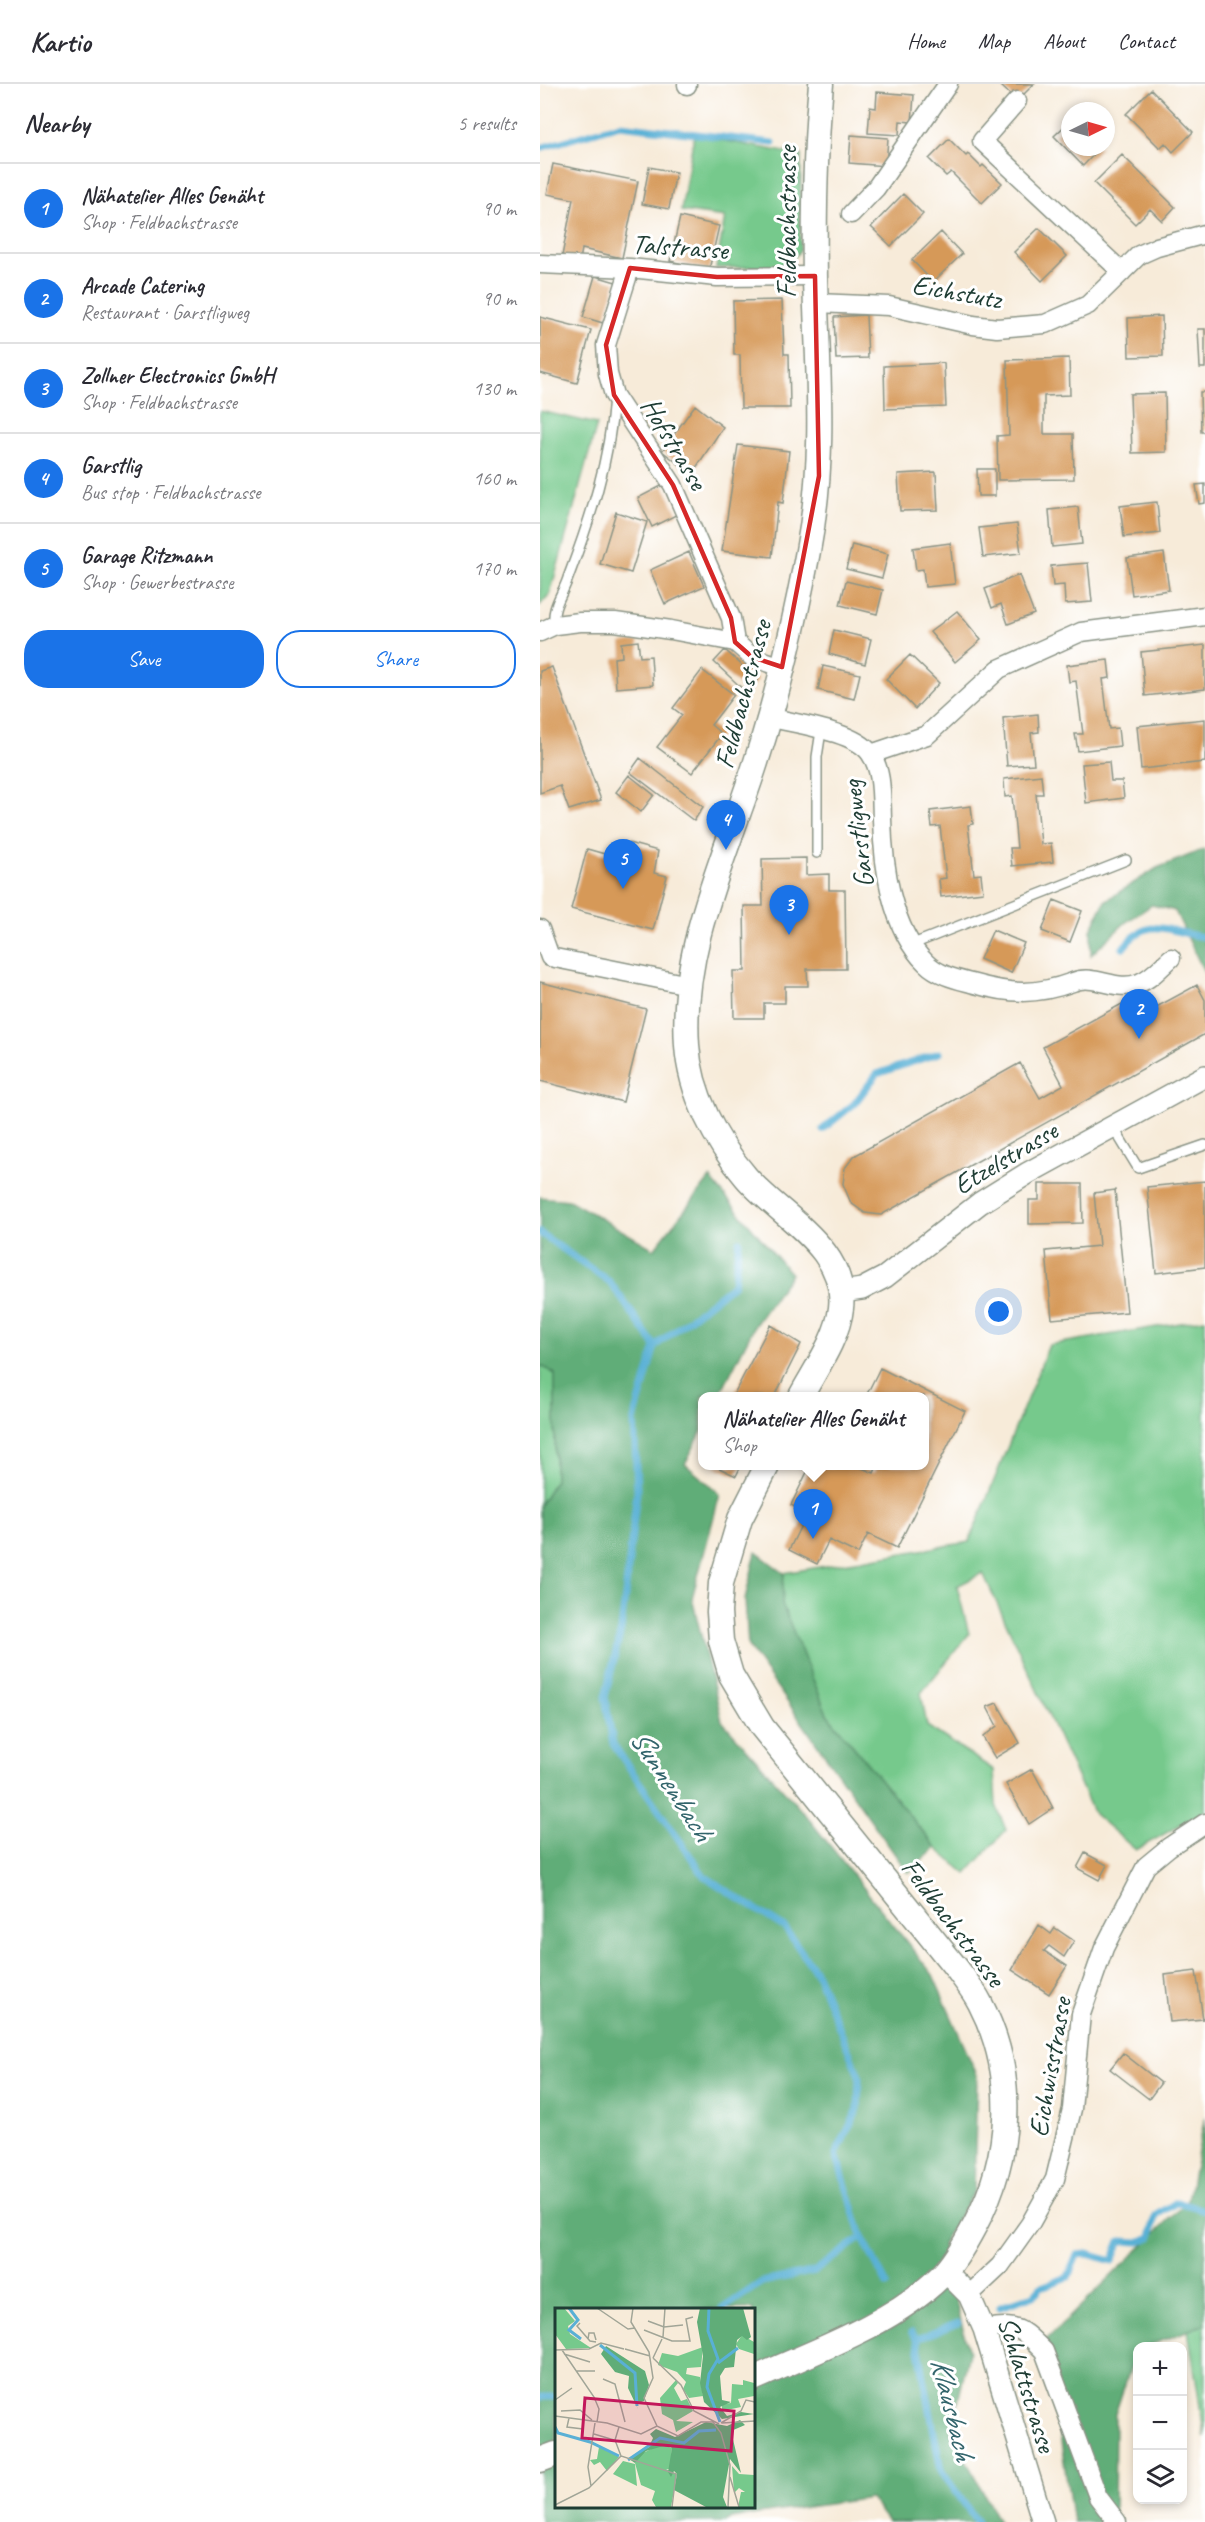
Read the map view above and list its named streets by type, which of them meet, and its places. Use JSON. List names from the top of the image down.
{
  "streets": {
    "main road": ["Feldbachstrasse"],
    "street": [
      "Talstrasse",
      "Eichstutz",
      "Hofstrasse",
      "Garstligweg",
      "Etzelstrasse",
      "Eichwisstrasse",
      "Schlattstrasse"
    ]
  },
  "crossings": [
    ["Feldbachstrasse", "Talstrasse"],
    ["Feldbachstrasse", "Eichstutz"],
    ["Feldbachstrasse", "Garstligweg"],
    ["Feldbachstrasse", "Etzelstrasse"],
    ["Feldbachstrasse", "Schlattstrasse"],
    ["Talstrasse", "Hofstrasse"],
    ["Eichwisstrasse", "Schlattstrasse"]
  ],
  "water": ["Sunnenbach", "Klausbach"],
  "north": "right",
  "page": {
    "header": "Kartio",
    "nav": [
      "Home",
      "Map",
      "About",
      "Contact"
    ],
    "heading": ["Nearby", "5 results"],
    "list": [
      {
        "mark": "1",
        "name": "Nähatelier Alles Genäht",
        "note": "Shop · Feldbachstrasse",
        "value": "90 m"
      },
      {
        "mark": "2",
        "name": "Arcade Catering",
        "note": "Restaurant · Garstligweg",
        "value": "90 m"
      },
      {
        "mark": "3",
        "name": "Zollner Electronics GmbH",
        "note": "Shop · Feldbachstrasse",
        "value": "130 m"
      },
      {
        "mark": "4",
        "name": "Garstlig",
        "note": "Bus stop · Feldbachstrasse",
        "value": "160 m"
      },
      {
        "mark": "5",
        "name": "Garage Ritzmann",
        "note": "Shop · Gewerbestrasse",
        "value": "170 m"
      }
    ],
    "buttons": ["Save", "Share"],
    "pins": [
      "4",
      "5",
      "3",
      "2",
      "1"
    ],
    "popup": ["Nähatelier Alles Genäht", "Shop"],
    "map_buttons": ["+", "−"]
  }
}
